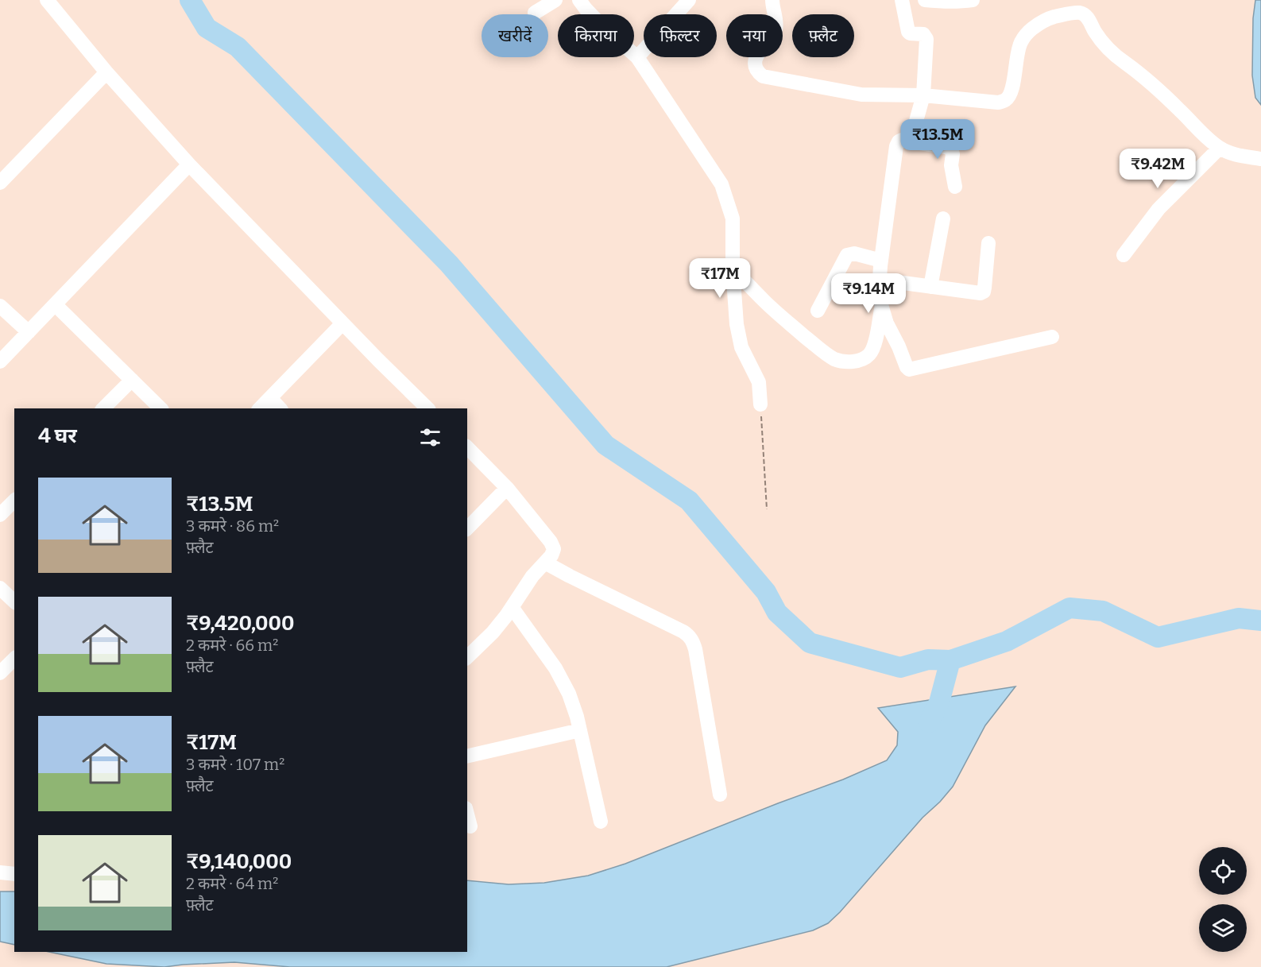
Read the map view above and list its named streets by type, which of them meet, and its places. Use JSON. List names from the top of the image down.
{
  "page": {
    "chip": [
      "खरीदें",
      "किराया",
      "फ़िल्टर",
      "नया",
      "फ़्लैट"
    ],
    "price": [
      "₹13.5M",
      "₹9.42M",
      "₹17M",
      "₹9.14M"
    ],
    "heading": "4 घर",
    "list": [
      {
        "name": "₹13.5M",
        "note": "3 कमरे · 86 m² · फ़्लैट"
      },
      {
        "name": "₹9,420,000",
        "note": "2 कमरे · 66 m² · फ़्लैट"
      },
      {
        "name": "₹17M",
        "note": "3 कमरे · 107 m² · फ़्लैट"
      },
      {
        "name": "₹9,140,000",
        "note": "2 कमरे · 64 m² · फ़्लैट"
      }
    ]
  }
}
